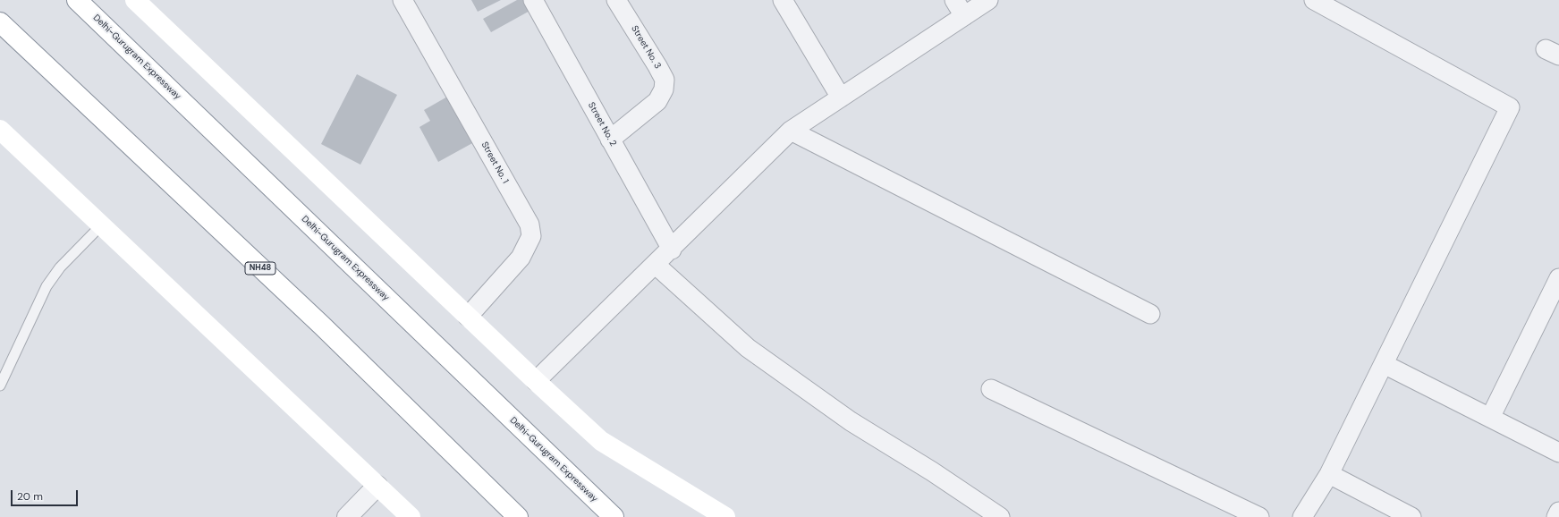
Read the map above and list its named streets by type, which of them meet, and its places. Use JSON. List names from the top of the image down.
{
  "streets": {
    "main road": ["Delhi-Gurugram Expressway", "NH48"],
    "street": ["Street No. 3", "Street No. 2", "Street No. 1"]
  },
  "crossings": [
    ["Street No. 3", "Street No. 2"]
  ],
  "scale_bar": "20 m"
}
